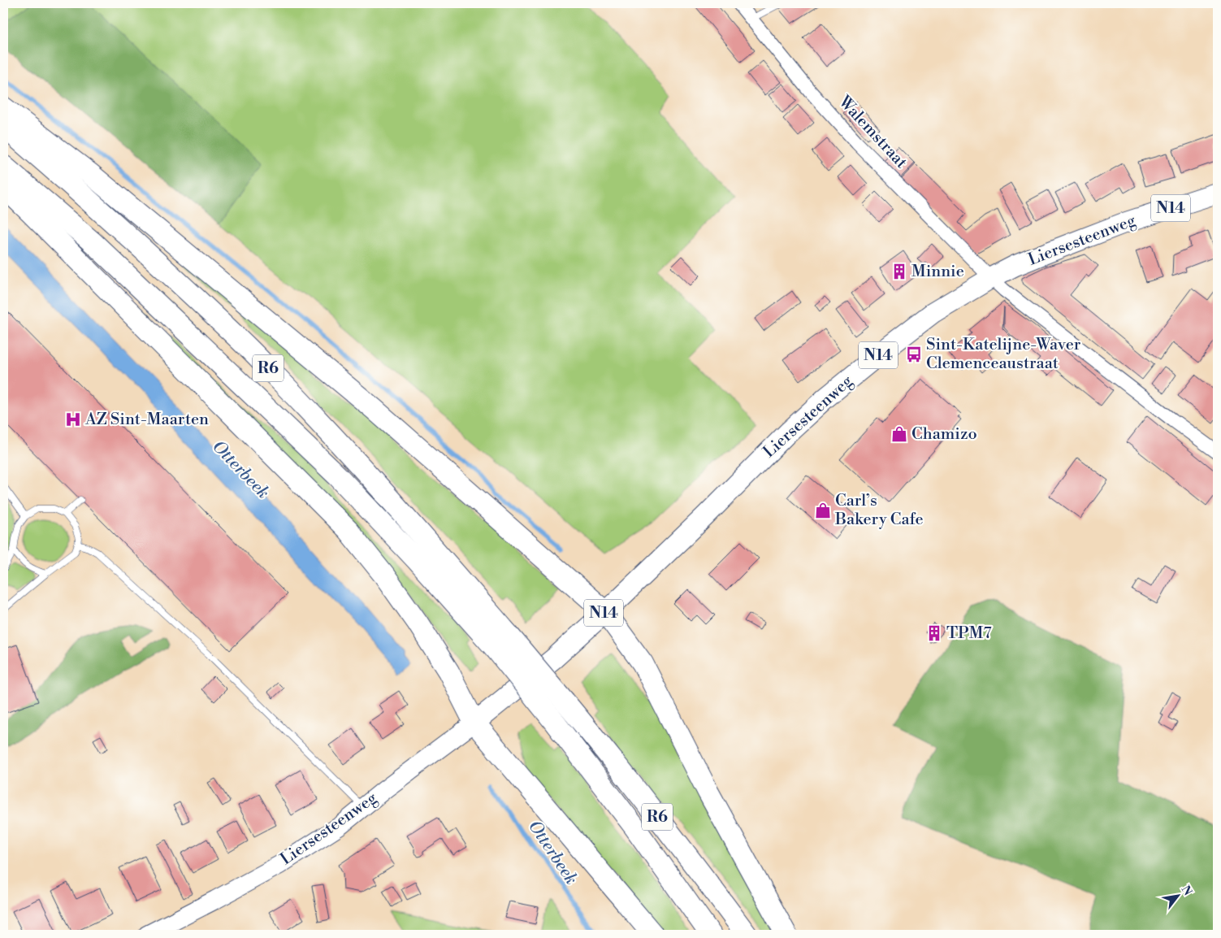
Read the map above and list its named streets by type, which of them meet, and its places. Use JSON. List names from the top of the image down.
{
  "streets": {
    "highway": ["R6"],
    "main road": ["N14", "Liersesteenweg"],
    "street": ["Walemstraat"]
  },
  "crossings": [
    ["Walemstraat", "Liersesteenweg"]
  ],
  "water": ["Otterbeek"],
  "places": {
    "building": ["Minnie", "TPM7"],
    "bus stop": ["Sint-Katelijne-Waver Clemenceaustraat"],
    "hospital": ["AZ Sint-Maarten"],
    "shop": ["Chamizo", "Carl’s Bakery Cafe"]
  },
  "north": "top right"
}
